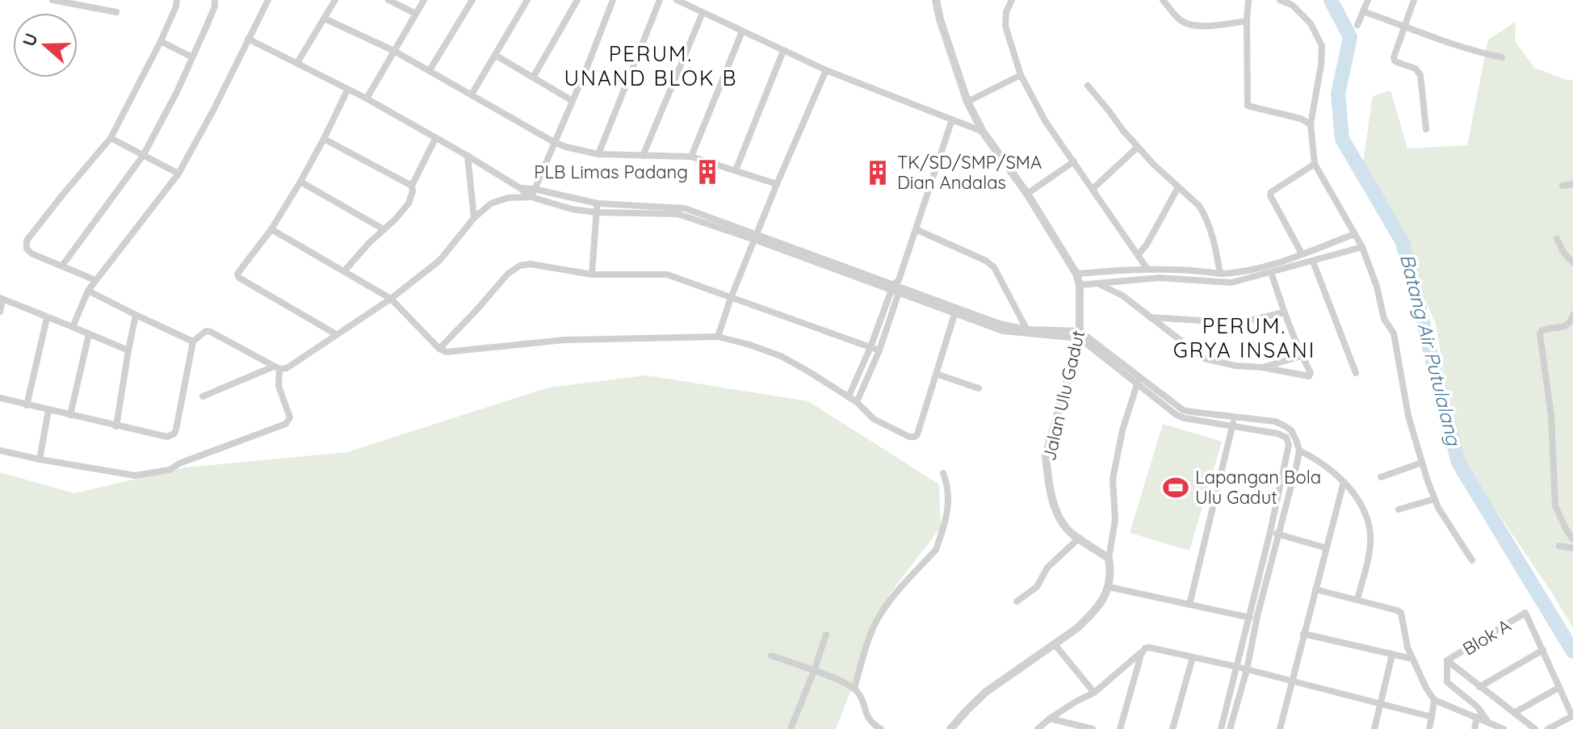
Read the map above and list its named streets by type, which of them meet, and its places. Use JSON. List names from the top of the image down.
{
  "streets": {
    "street": ["Jalan Ulu Gadut", "Blok A"]
  },
  "districts": ["PERUM. UNAND BLOK B", "PERUM. GRYA INSANI"],
  "water": ["Batang Air Putulalang"],
  "places": {
    "building": ["PLB Limas Padang", "TK/SD/SMP/SMA Dian Andalas"],
    "sports": ["Lapangan Bola Ulu Gadut"]
  },
  "north": "left"
}
